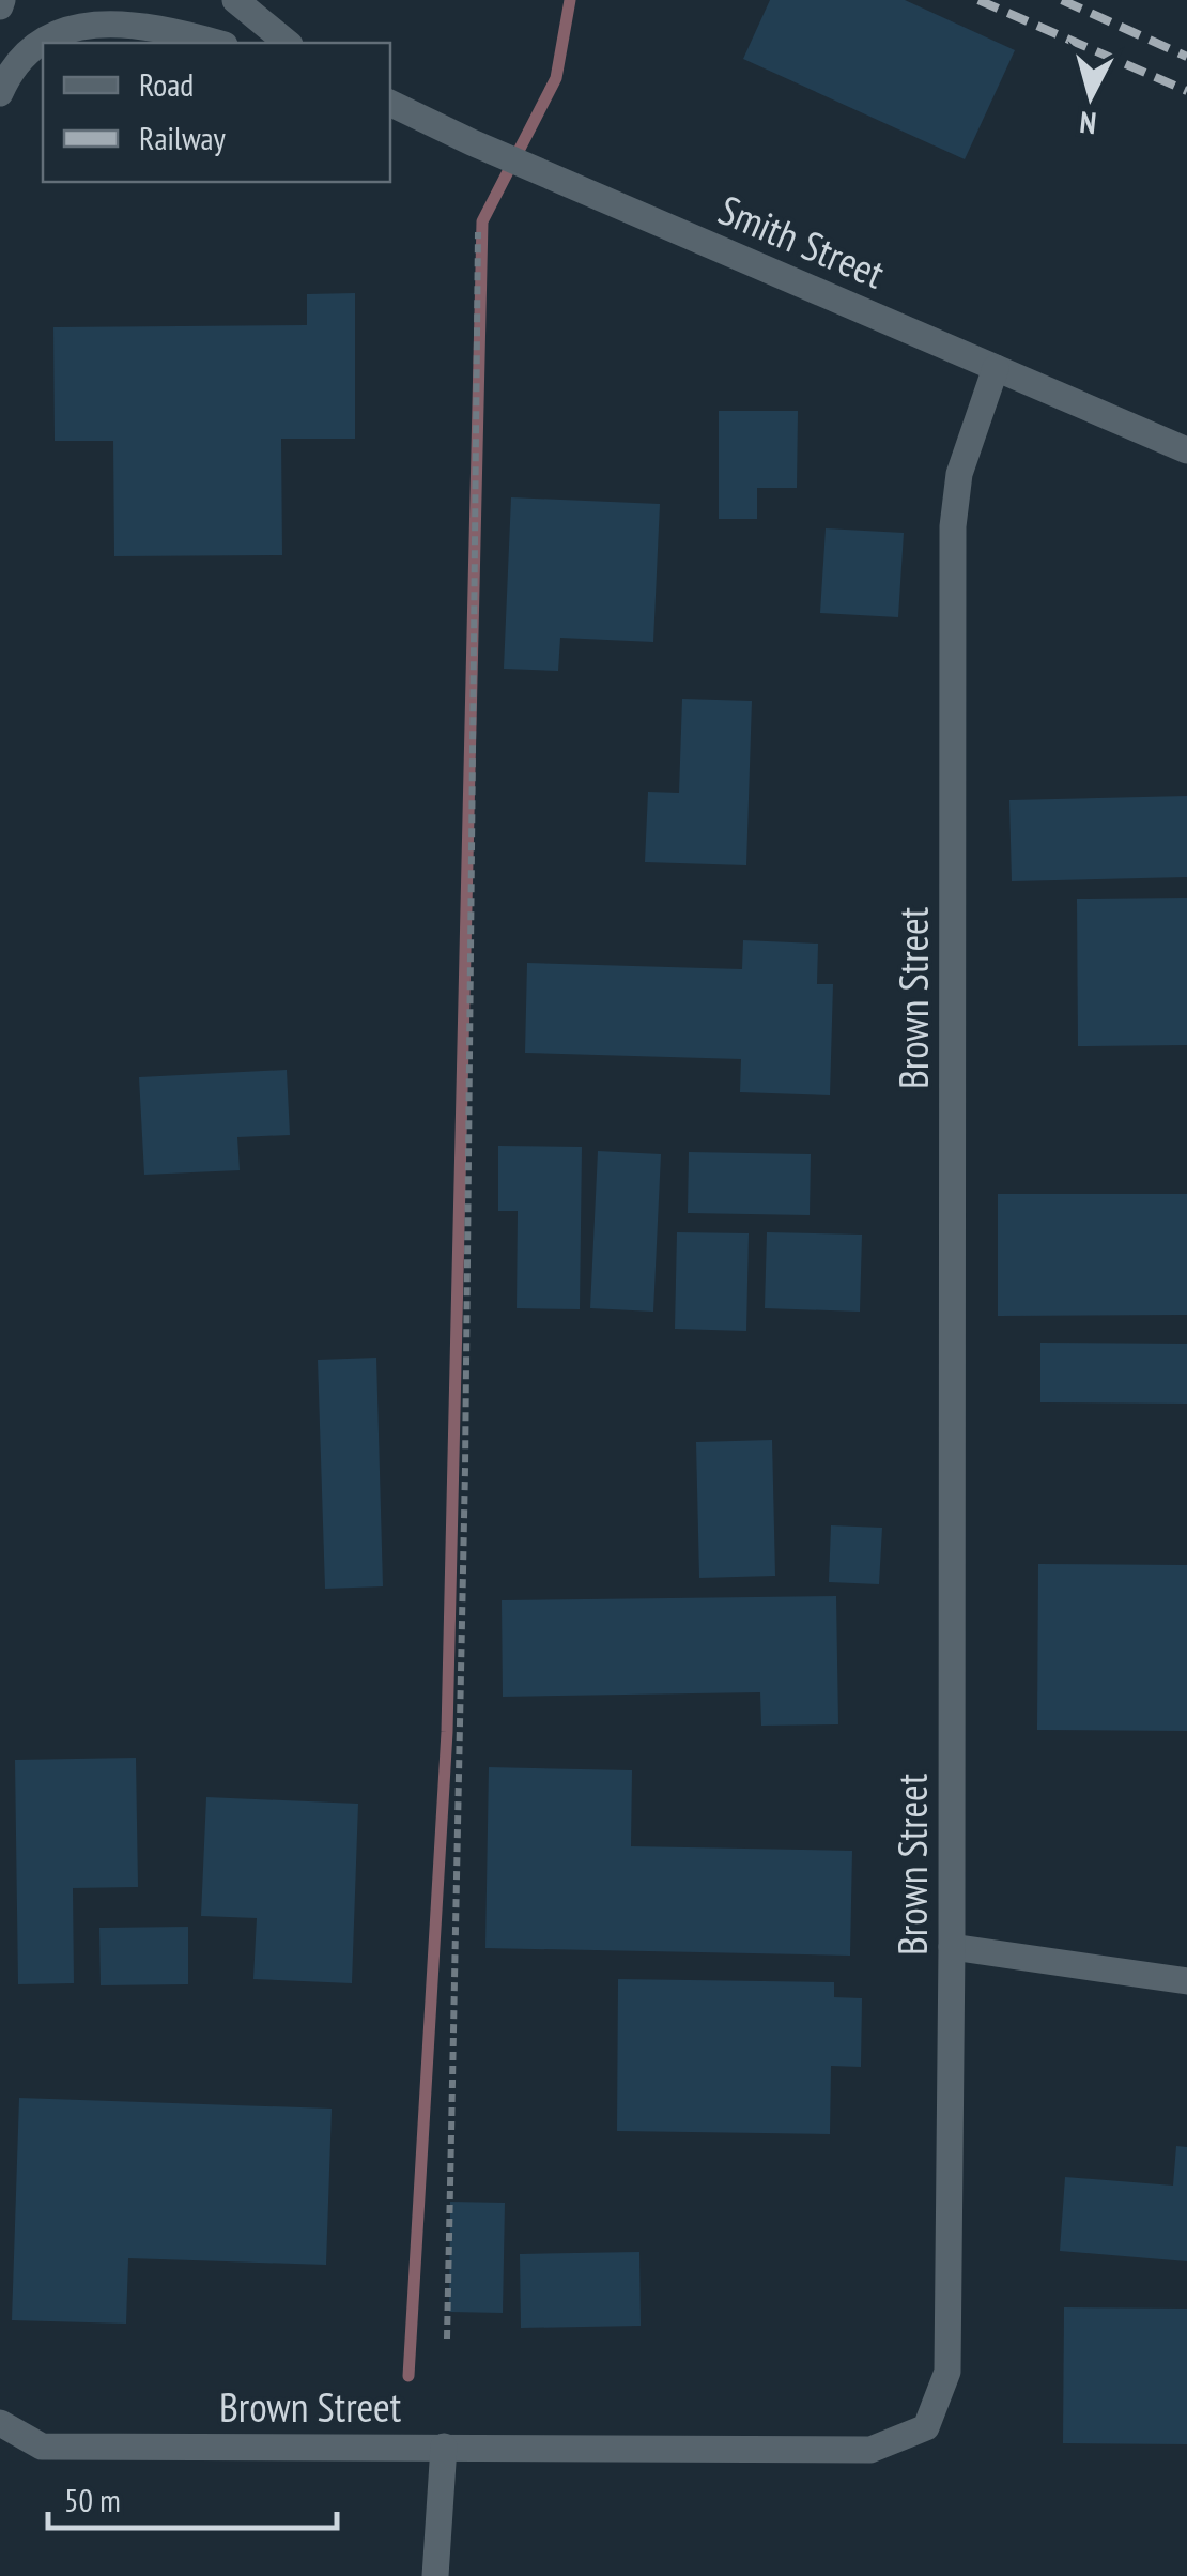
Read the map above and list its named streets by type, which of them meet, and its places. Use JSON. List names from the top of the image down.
{
  "streets": {
    "street": ["Smith Street", "Brown Street"]
  },
  "crossings": [
    ["Smith Street", "Brown Street"]
  ],
  "legend": ["Road", "Railway"],
  "scale_bar": "50 m",
  "north": "bottom"
}
